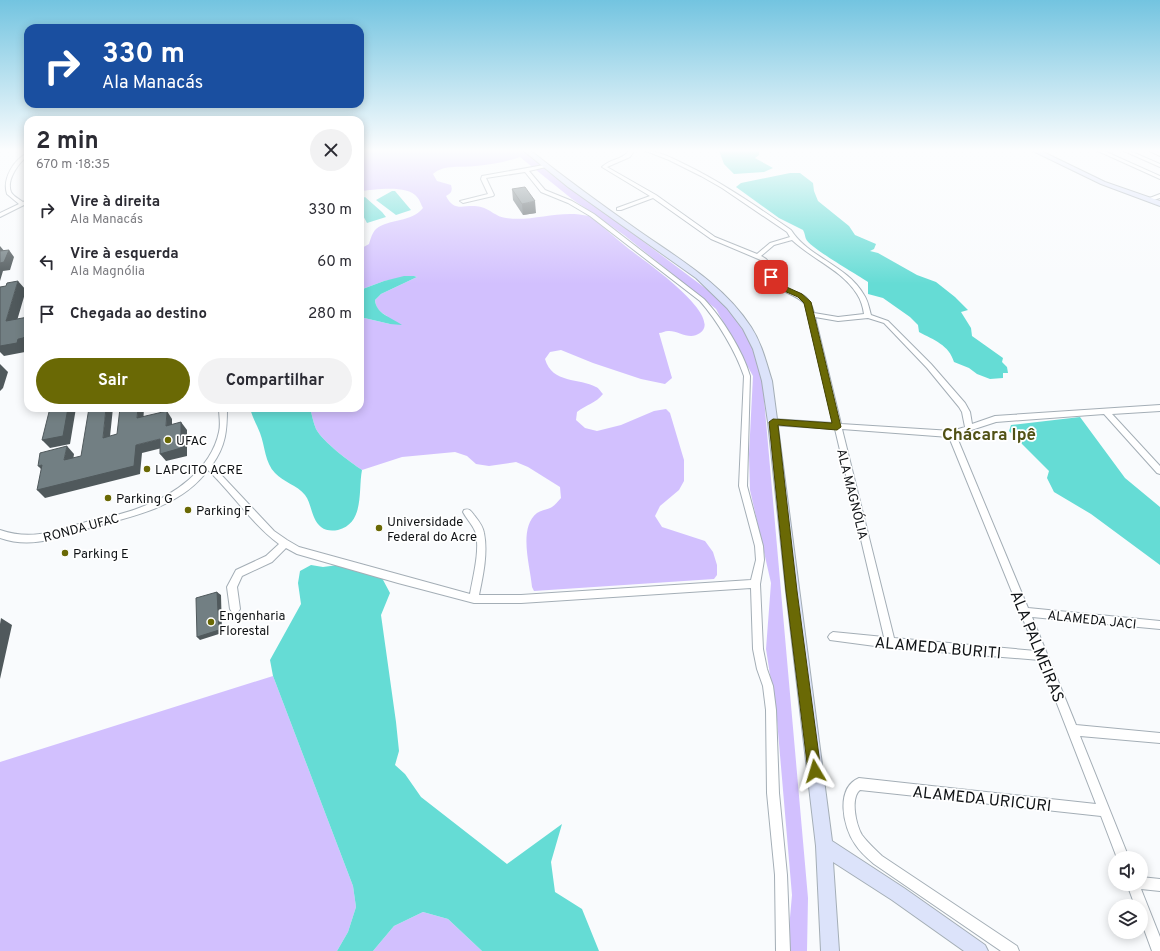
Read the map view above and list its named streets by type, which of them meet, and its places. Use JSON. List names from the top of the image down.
{
  "streets": {
    "street": [
      "ALA MAGNÓLIA",
      "RONDA UFAC",
      "ALAMEDA JACI",
      "ALA PALMEIRAS",
      "ALAMEDA BURITI",
      "ALAMEDA URICURI"
    ]
  },
  "crossings": [
    ["ALA MAGNÓLIA", "ALAMEDA BURITI"],
    ["ALAMEDA JACI", "ALA PALMEIRAS"],
    ["ALA PALMEIRAS", "ALAMEDA BURITI"],
    ["ALA PALMEIRAS", "ALAMEDA URICURI"]
  ],
  "districts": ["Chácara Ipê"],
  "places": [
    "UFAC",
    "LAPCITO ACRE",
    "Parking G",
    "Parking F",
    "Universidade Federal do Acre",
    "Parking E",
    "Engenharia Florestal"
  ],
  "page": {
    "turn": ["330 m", "Ala Manacás"],
    "heading": ["2 min", "670 m · 18:35"],
    "list": [
      {
        "name": "Vire à direita",
        "note": "Ala Manacás",
        "value": "330 m"
      },
      {
        "name": "Vire à esquerda",
        "note": "Ala Magnólia",
        "value": "60 m"
      },
      {
        "name": "Chegada ao destino",
        "value": "280 m"
      }
    ],
    "buttons": ["Sair", "Compartilhar"]
  }
}
